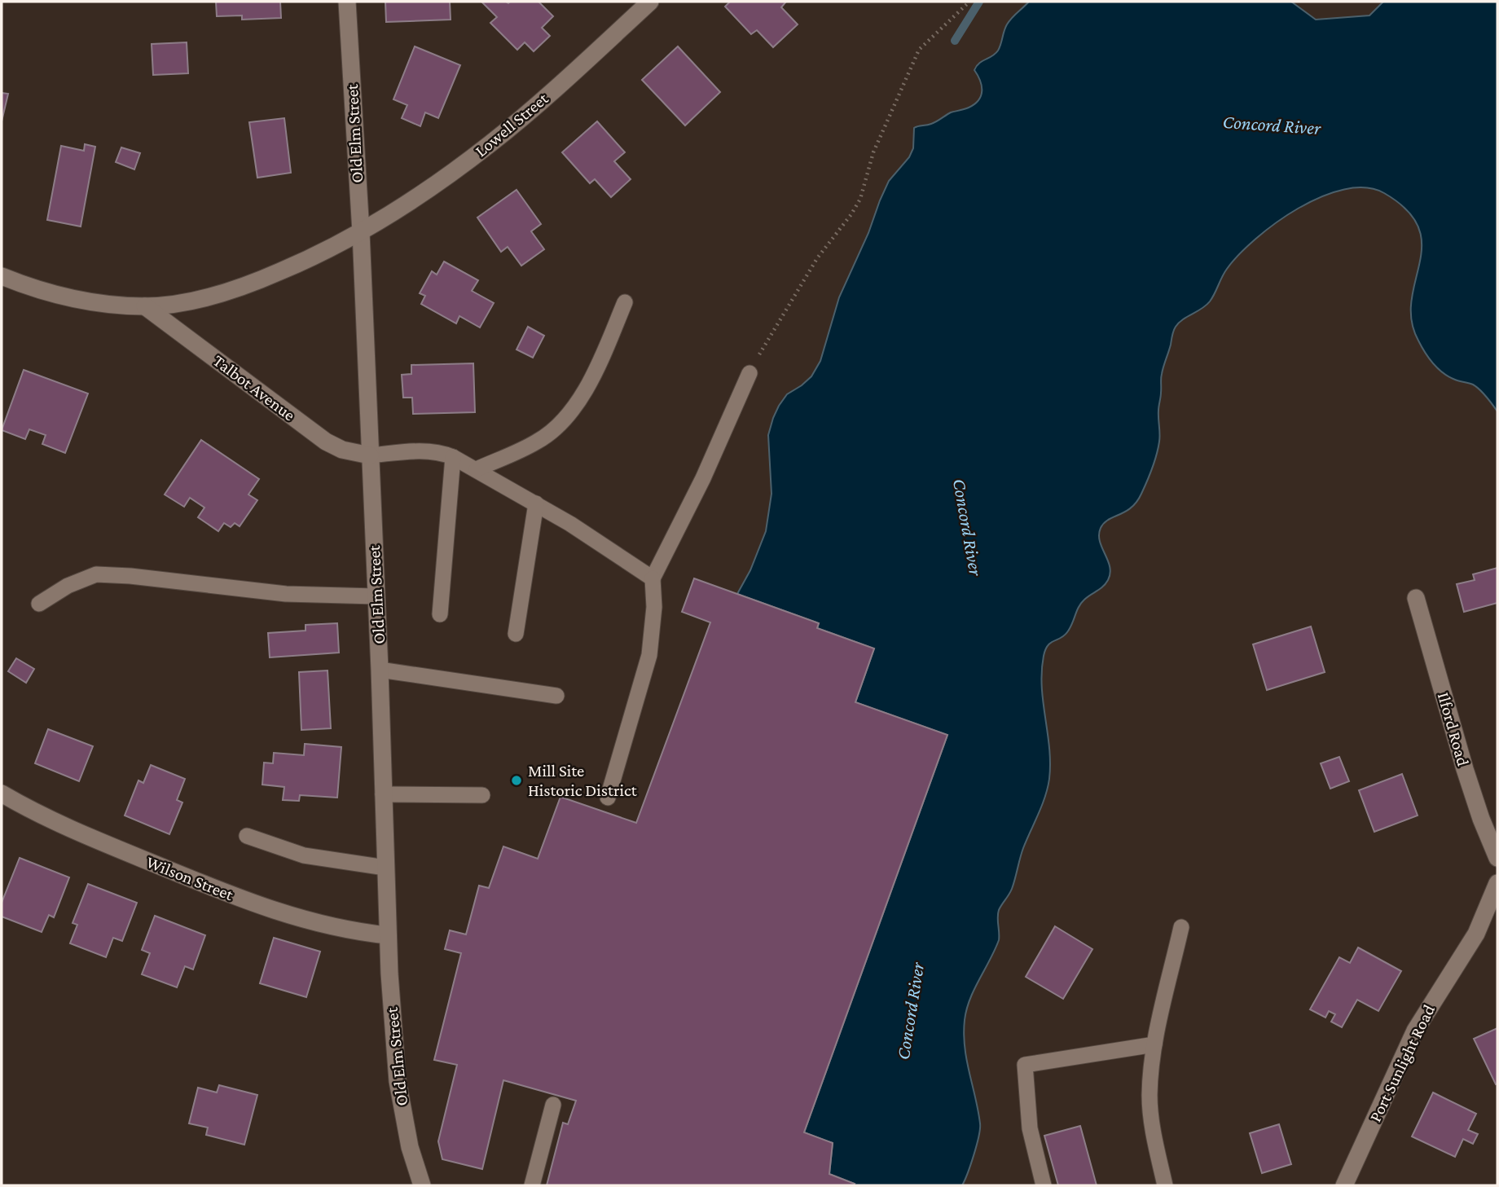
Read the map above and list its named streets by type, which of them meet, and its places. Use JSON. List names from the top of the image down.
{
  "streets": {
    "street": [
      "Lowell Street",
      "Old Elm Street",
      "Talbot Avenue",
      "Ilford Road",
      "Wilson Street",
      "Port Sunlight Road"
    ]
  },
  "crossings": [
    ["Lowell Street", "Old Elm Street"],
    ["Old Elm Street", "Talbot Avenue"],
    ["Old Elm Street", "Wilson Street"]
  ],
  "water": ["Concord River"],
  "places": ["Mill Site Historic District"]
}
